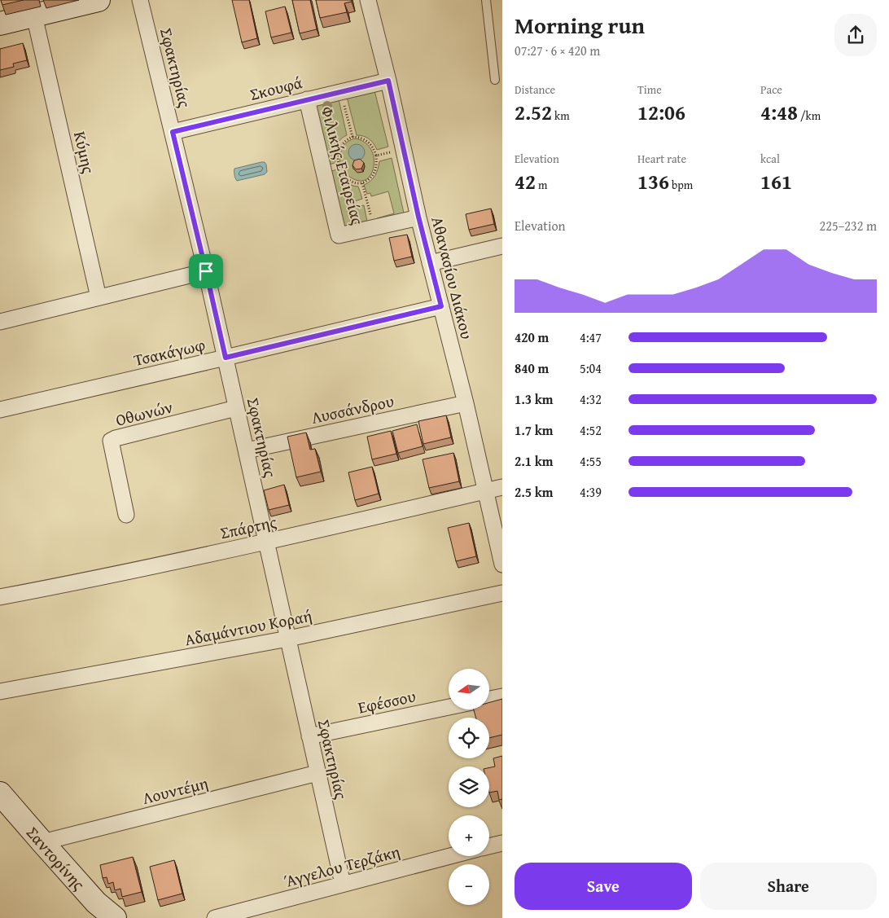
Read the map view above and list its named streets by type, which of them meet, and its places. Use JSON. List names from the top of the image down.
{
  "streets": {
    "street": [
      "Σφακτηρίας",
      "Σκουφά",
      "Κύμης",
      "Φιλικής Εταιρείας",
      "Αθανασίου Διάκου",
      "Τσακάγωφ",
      "Λυσσάνδρου",
      "Οθωνών",
      "Σπάρτης",
      "Αδαμάντιου Κοραή",
      "Εφέσσου",
      "Λουντέμη",
      "Σαντορίνης",
      "Άγγελου Τερζάκη"
    ]
  },
  "crossings": [
    ["Σφακτηρίας", "Σκουφά"],
    ["Σφακτηρίας", "Τσακάγωφ"],
    ["Σφακτηρίας", "Λυσσάνδρου"],
    ["Σφακτηρίας", "Οθωνών"],
    ["Σφακτηρίας", "Σπάρτης"],
    ["Σφακτηρίας", "Αδαμάντιου Κοραή"],
    ["Σφακτηρίας", "Εφέσσου"],
    ["Σφακτηρίας", "Λουντέμη"],
    ["Σφακτηρίας", "Άγγελου Τερζάκη"],
    ["Σκουφά", "Φιλικής Εταιρείας"],
    ["Σκουφά", "Αθανασίου Διάκου"],
    ["Φιλικής Εταιρείας", "Αθανασίου Διάκου"],
    ["Αθανασίου Διάκου", "Τσακάγωφ"],
    ["Αθανασίου Διάκου", "Λυσσάνδρου"],
    ["Αθανασίου Διάκου", "Σπάρτης"],
    ["Λουντέμη", "Σαντορίνης"]
  ],
  "north": "left",
  "page": {
    "heading": ["Morning run", "07:27 · 6 × 420 m"],
    "stats": [
      ["Distance", "2.52 km"],
      ["Time", "12:06"],
      ["Pace", "4:48 /km"],
      ["Elevation", "42 m"],
      ["Heart rate", "136 bpm"],
      ["kcal", "161"]
    ],
    "chart": ["Elevation", "225–232 m"],
    "list": [
      {
        "name": "420 m",
        "note": "4:47"
      },
      {
        "name": "840 m",
        "note": "5:04"
      },
      {
        "name": "1.3 km",
        "note": "4:32"
      },
      {
        "name": "1.7 km",
        "note": "4:52"
      },
      {
        "name": "2.1 km",
        "note": "4:55"
      },
      {
        "name": "2.5 km",
        "note": "4:39"
      }
    ],
    "map_buttons": ["+", "−"],
    "buttons": ["Save", "Share"]
  }
}
